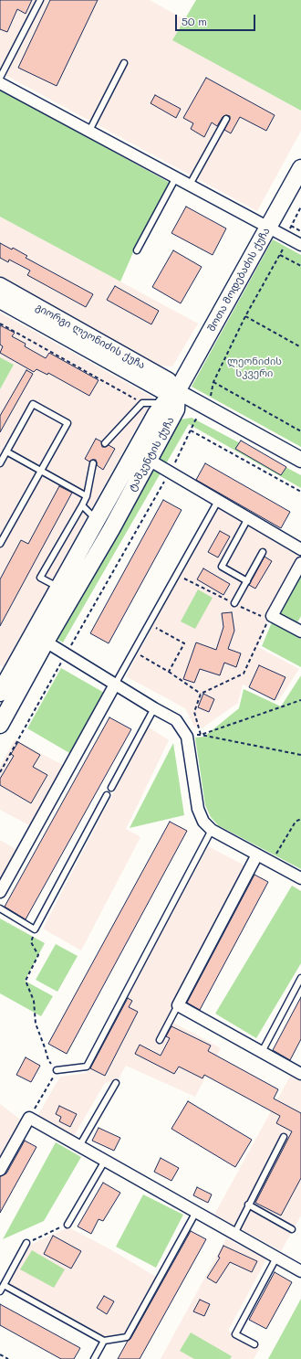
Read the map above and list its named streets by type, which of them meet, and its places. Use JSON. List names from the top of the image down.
{
  "streets": {
    "main road": ["შოთა მოდებაძის ქუჩა", "ტაშკენტის ქუჩა"],
    "street": ["გიორგი ლეონიძის ქუჩა"]
  },
  "crossings": [
    ["შოთა მოდებაძის ქუჩა", "გიორგი ლეონიძის ქუჩა"],
    ["შოთა მოდებაძის ქუჩა", "ტაშკენტის ქუჩა"],
    ["გიორგი ლეონიძის ქუჩა", "ტაშკენტის ქუჩა"]
  ],
  "parks": ["ლეონიძის სკვერი"],
  "scale_bar": "50 m"
}
